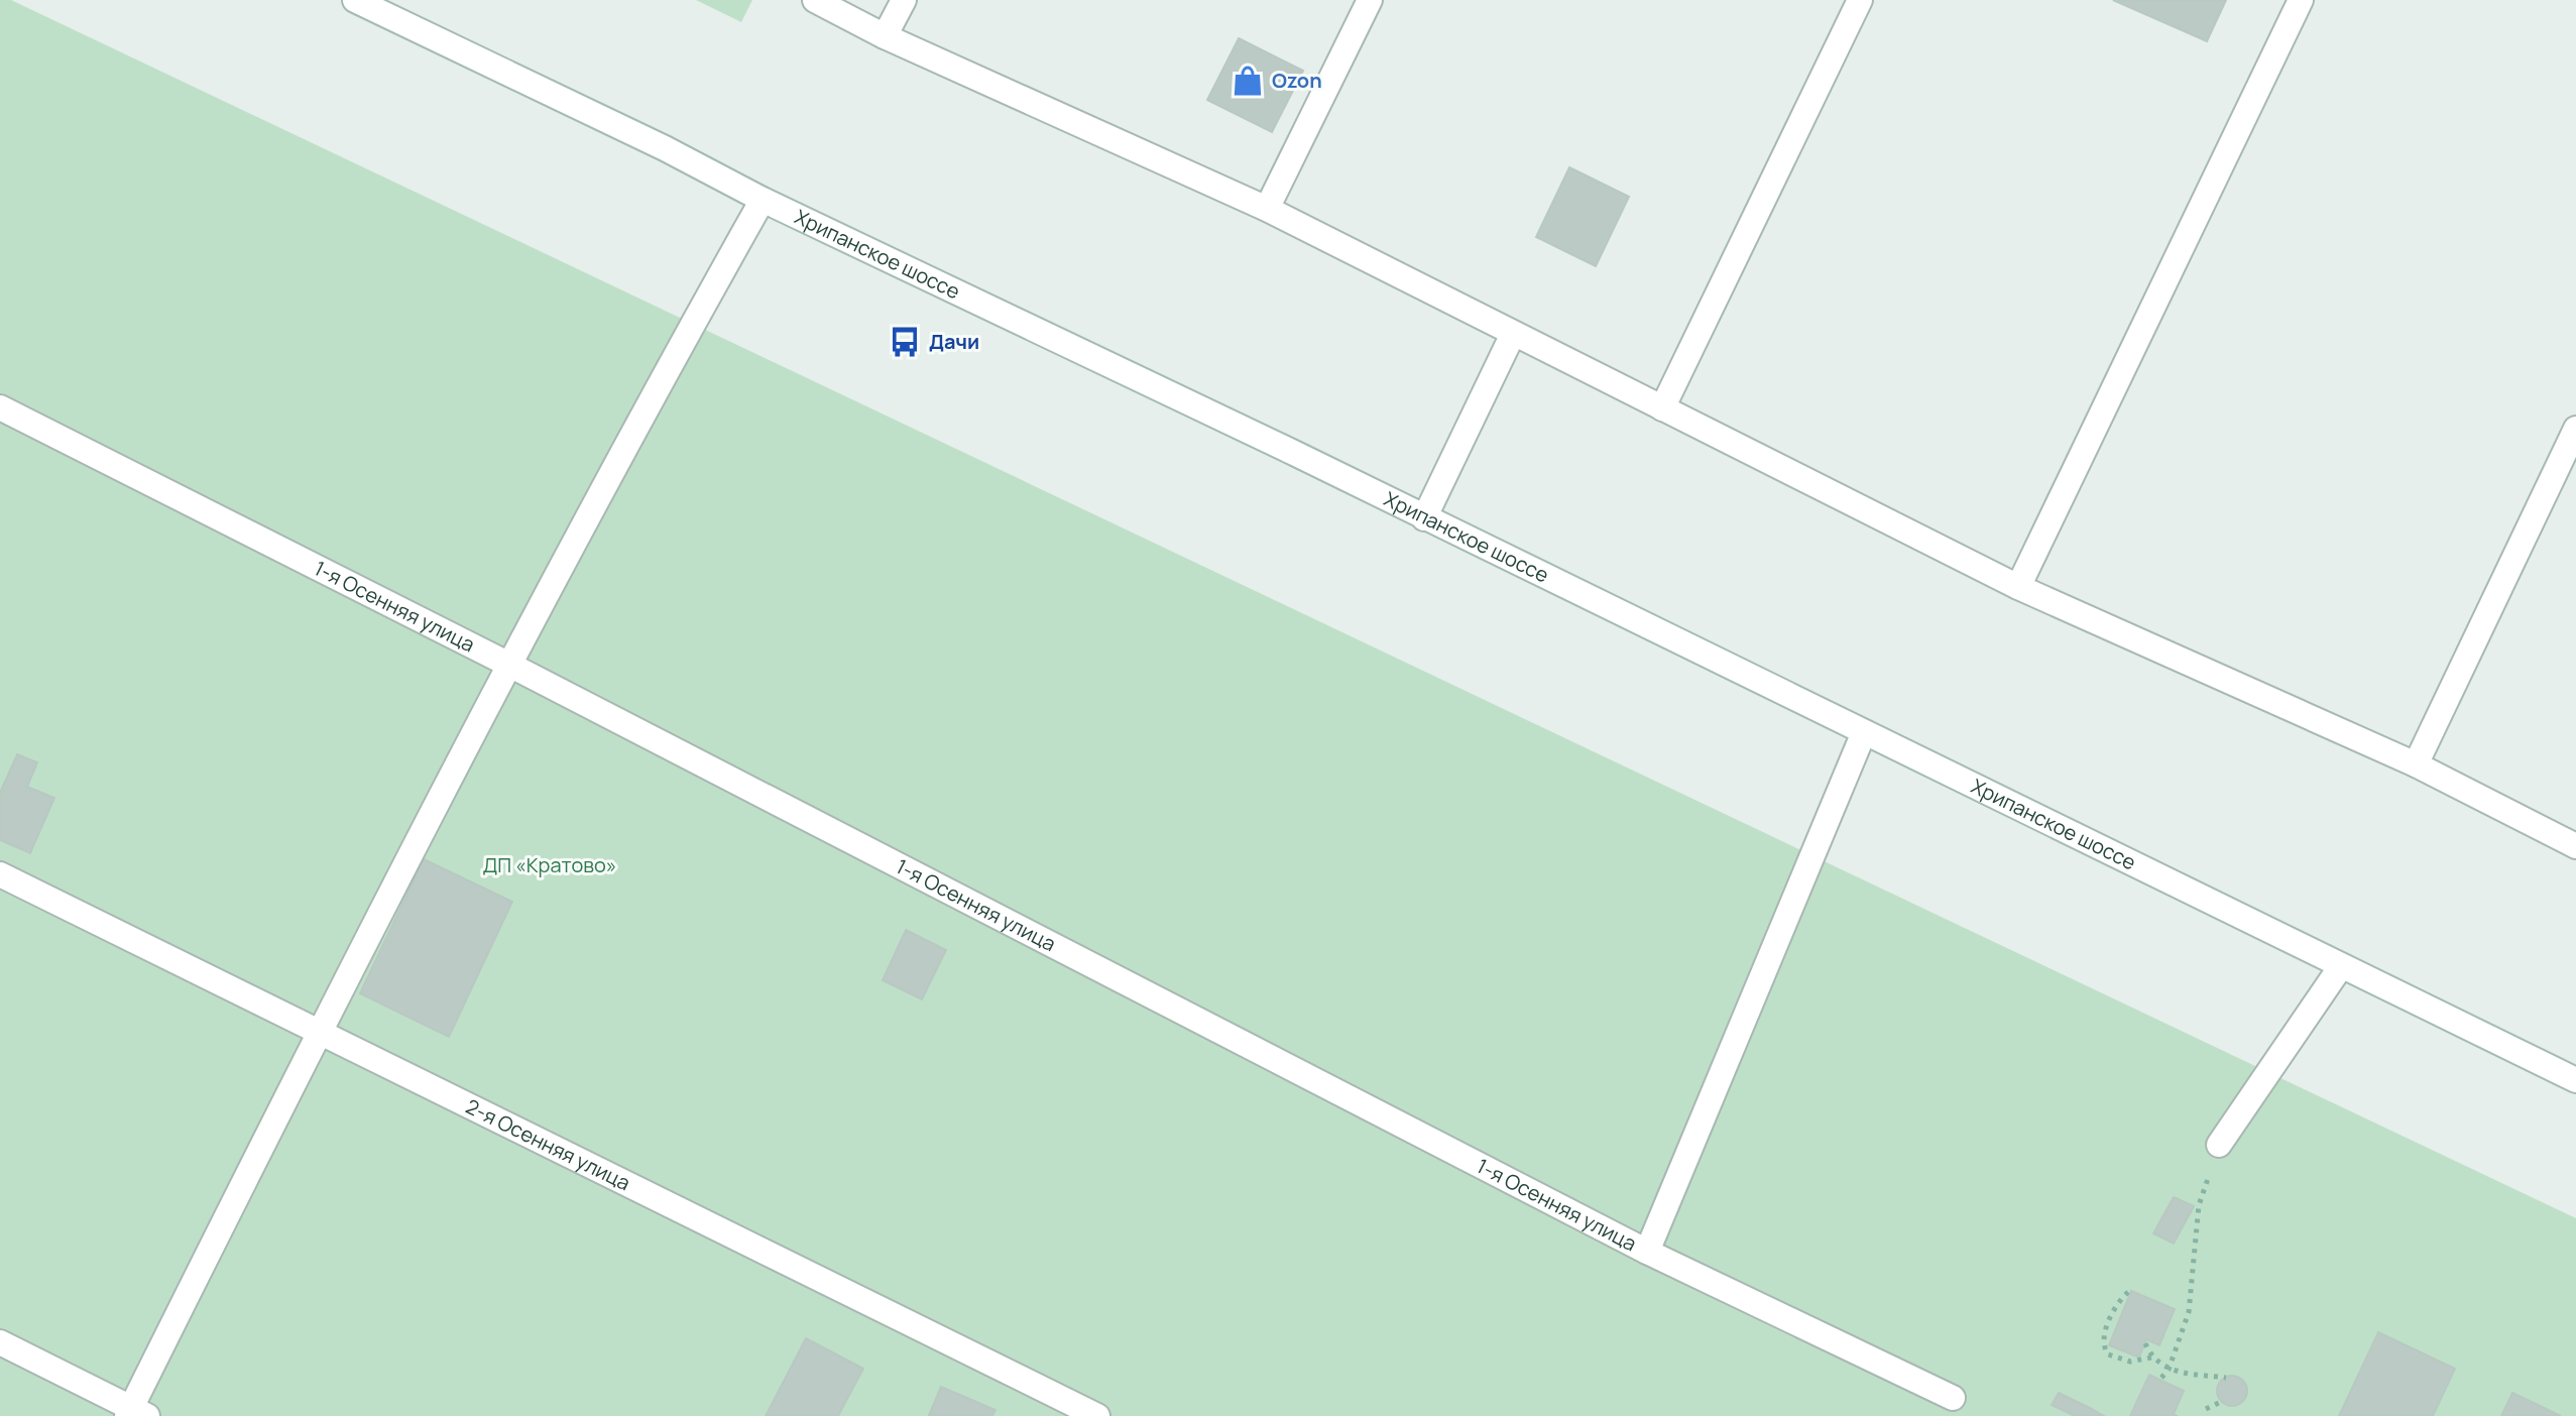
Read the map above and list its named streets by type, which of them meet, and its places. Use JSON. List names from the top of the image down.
{
  "streets": {
    "street": ["Хрипанское шоссе", "1-я Осенняя улица", "2-я Осенняя улица"]
  },
  "parks": ["ДП «Кратово»"],
  "places": {
    "shop": ["Ozon"],
    "bus stop": ["Дачи"]
  }
}
